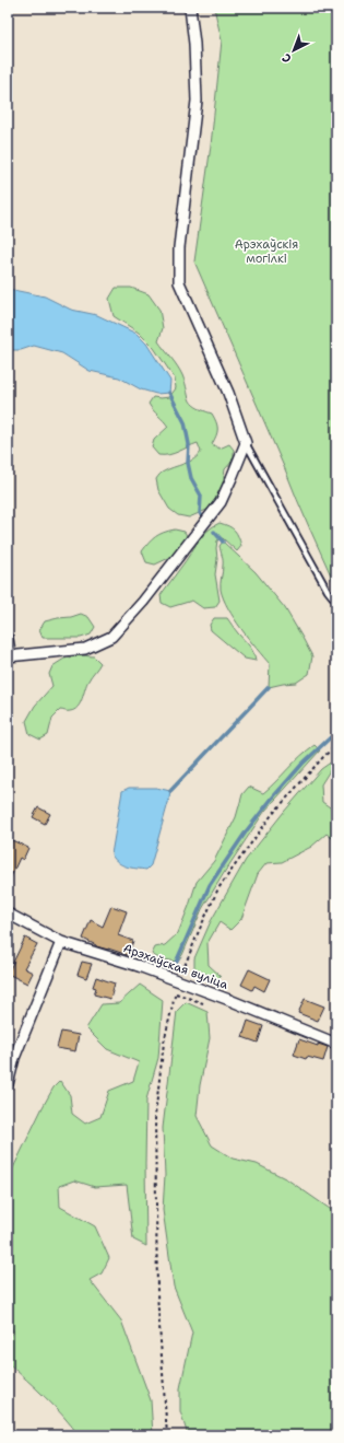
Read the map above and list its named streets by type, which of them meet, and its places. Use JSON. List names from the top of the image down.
{
  "streets": {
    "street": ["Арэхаўская вуліца"]
  },
  "parks": ["Арэхаўскія могілкі"],
  "north": "bottom left"
}
